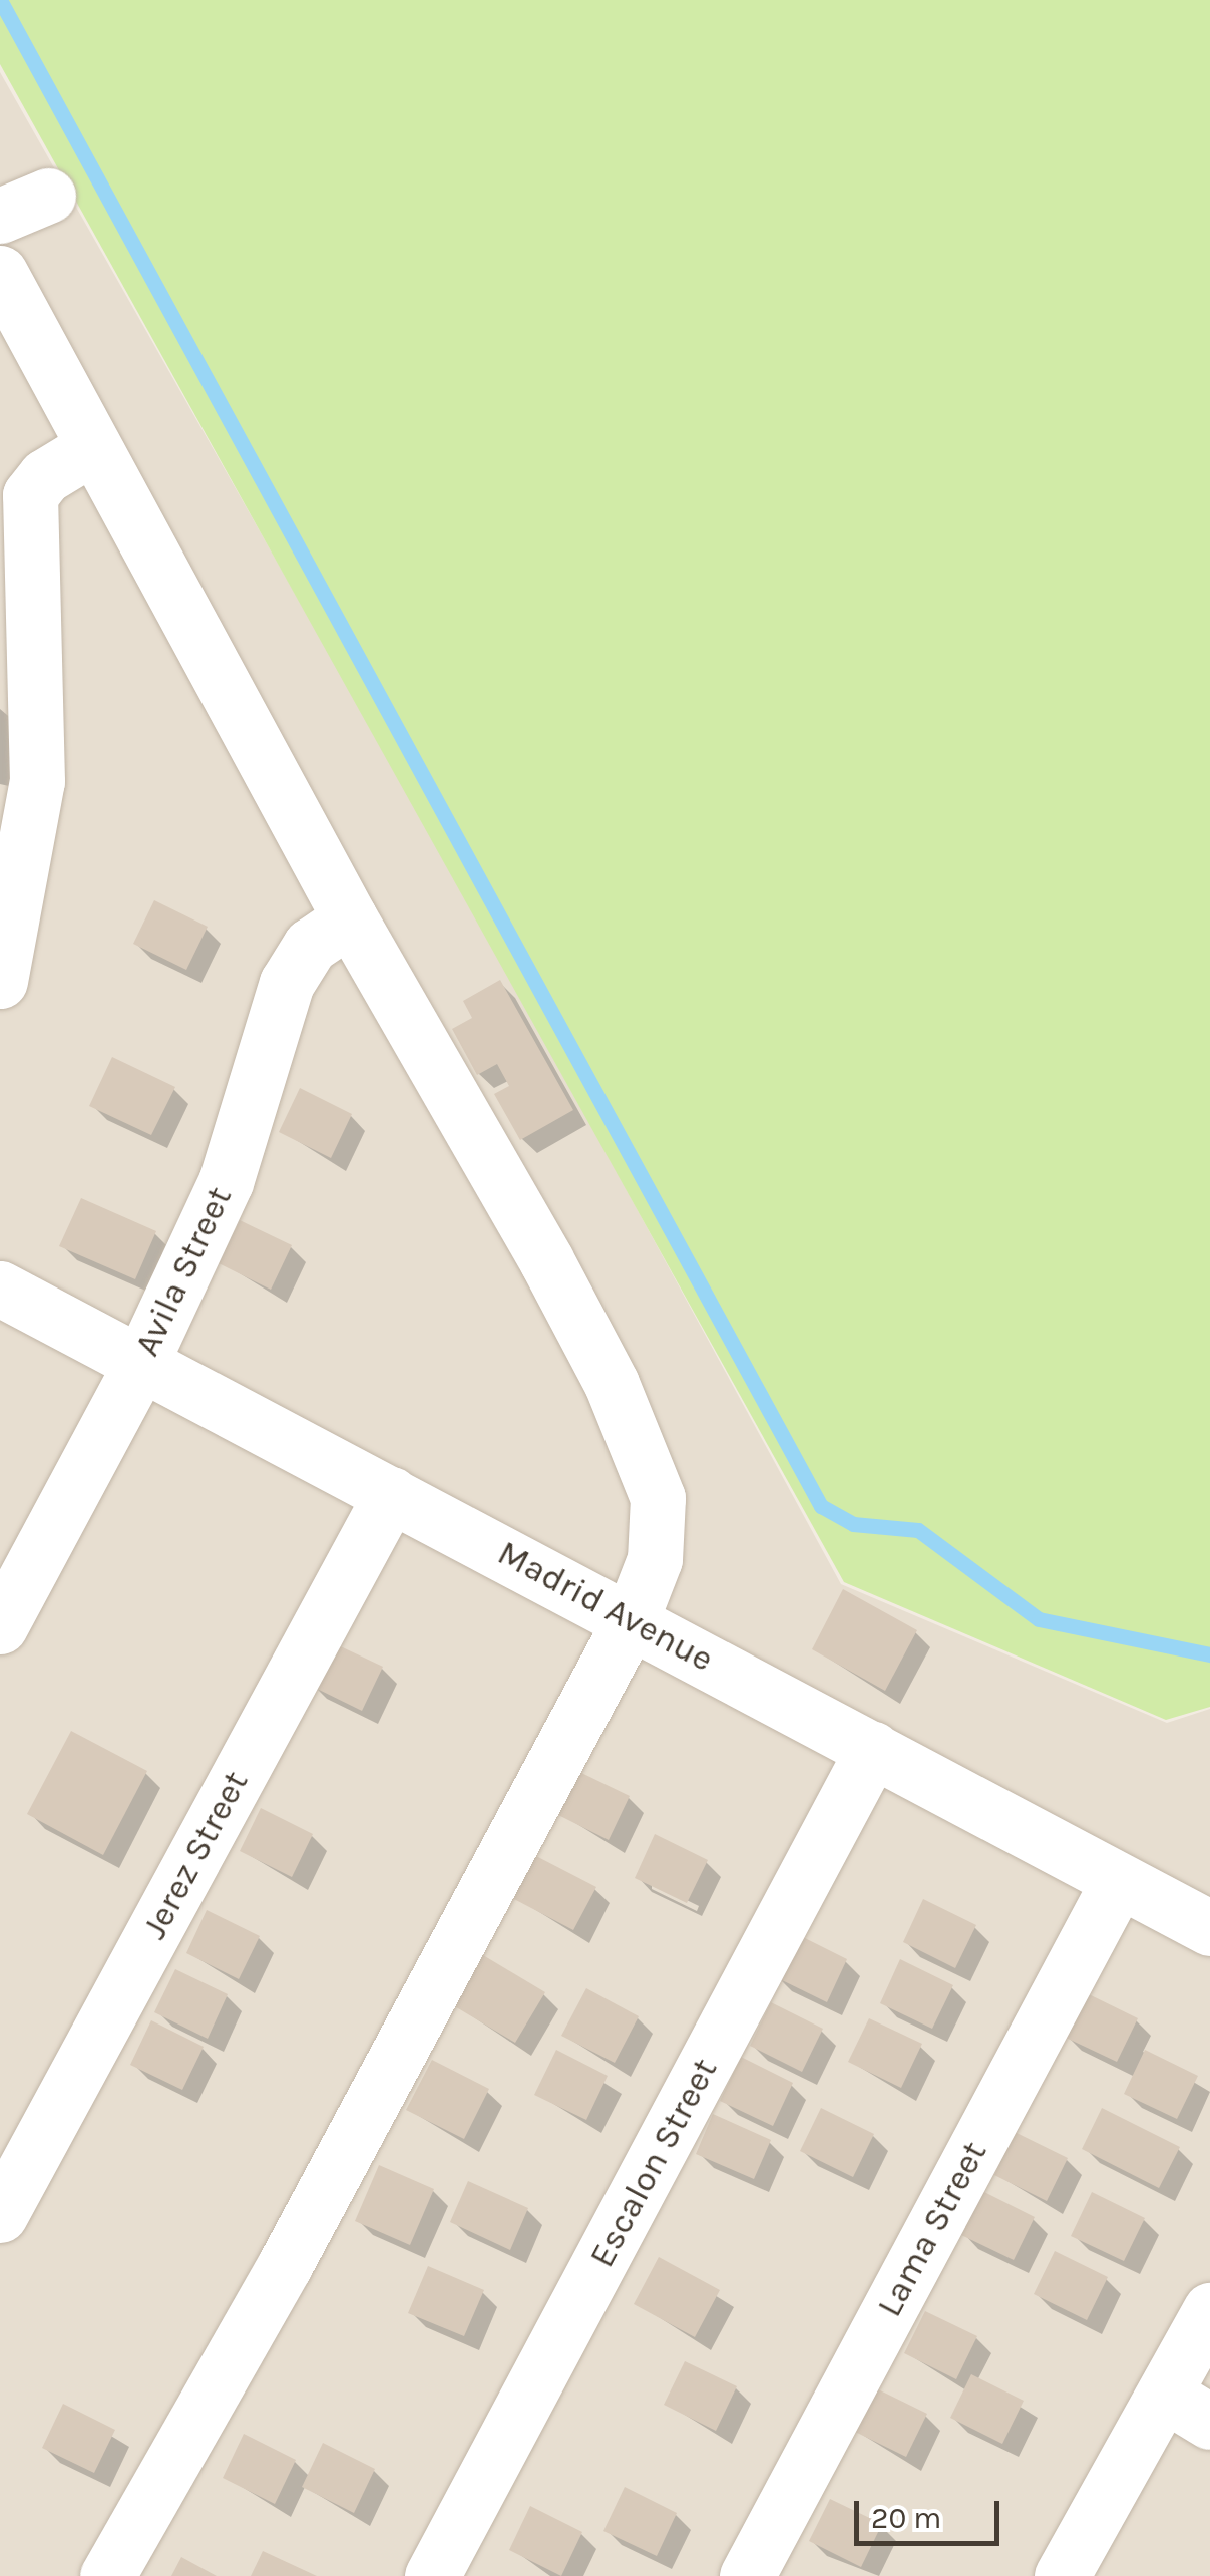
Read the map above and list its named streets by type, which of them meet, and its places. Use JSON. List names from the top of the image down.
{
  "streets": {
    "street": [
      "Avila Street",
      "Madrid Avenue",
      "Jerez Street",
      "Escalon Street",
      "Lama Street"
    ]
  },
  "crossings": [
    ["Avila Street", "Madrid Avenue"],
    ["Madrid Avenue", "Jerez Street"],
    ["Madrid Avenue", "Escalon Street"],
    ["Madrid Avenue", "Lama Street"]
  ],
  "scale_bar": "20 m"
}
